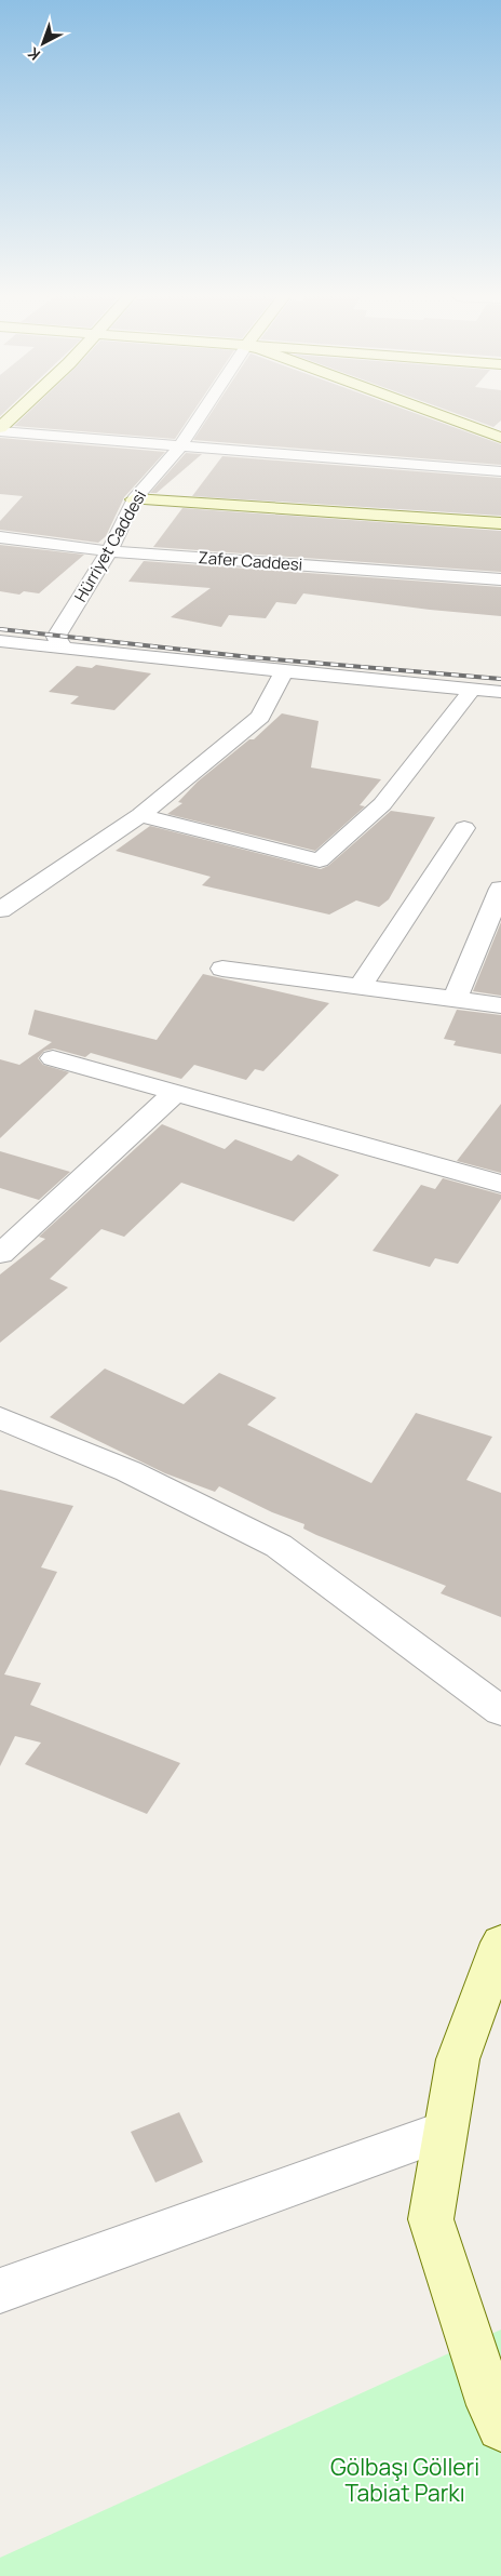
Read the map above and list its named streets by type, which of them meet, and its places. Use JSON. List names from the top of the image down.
{
  "streets": {
    "street": ["Hürriyet Caddesi", "Zafer Caddesi"]
  },
  "crossings": [
    ["Hürriyet Caddesi", "Zafer Caddesi"]
  ],
  "parks": ["Gölbaşı Gölleri Tabiat Parkı"],
  "north": "bottom left"
}
